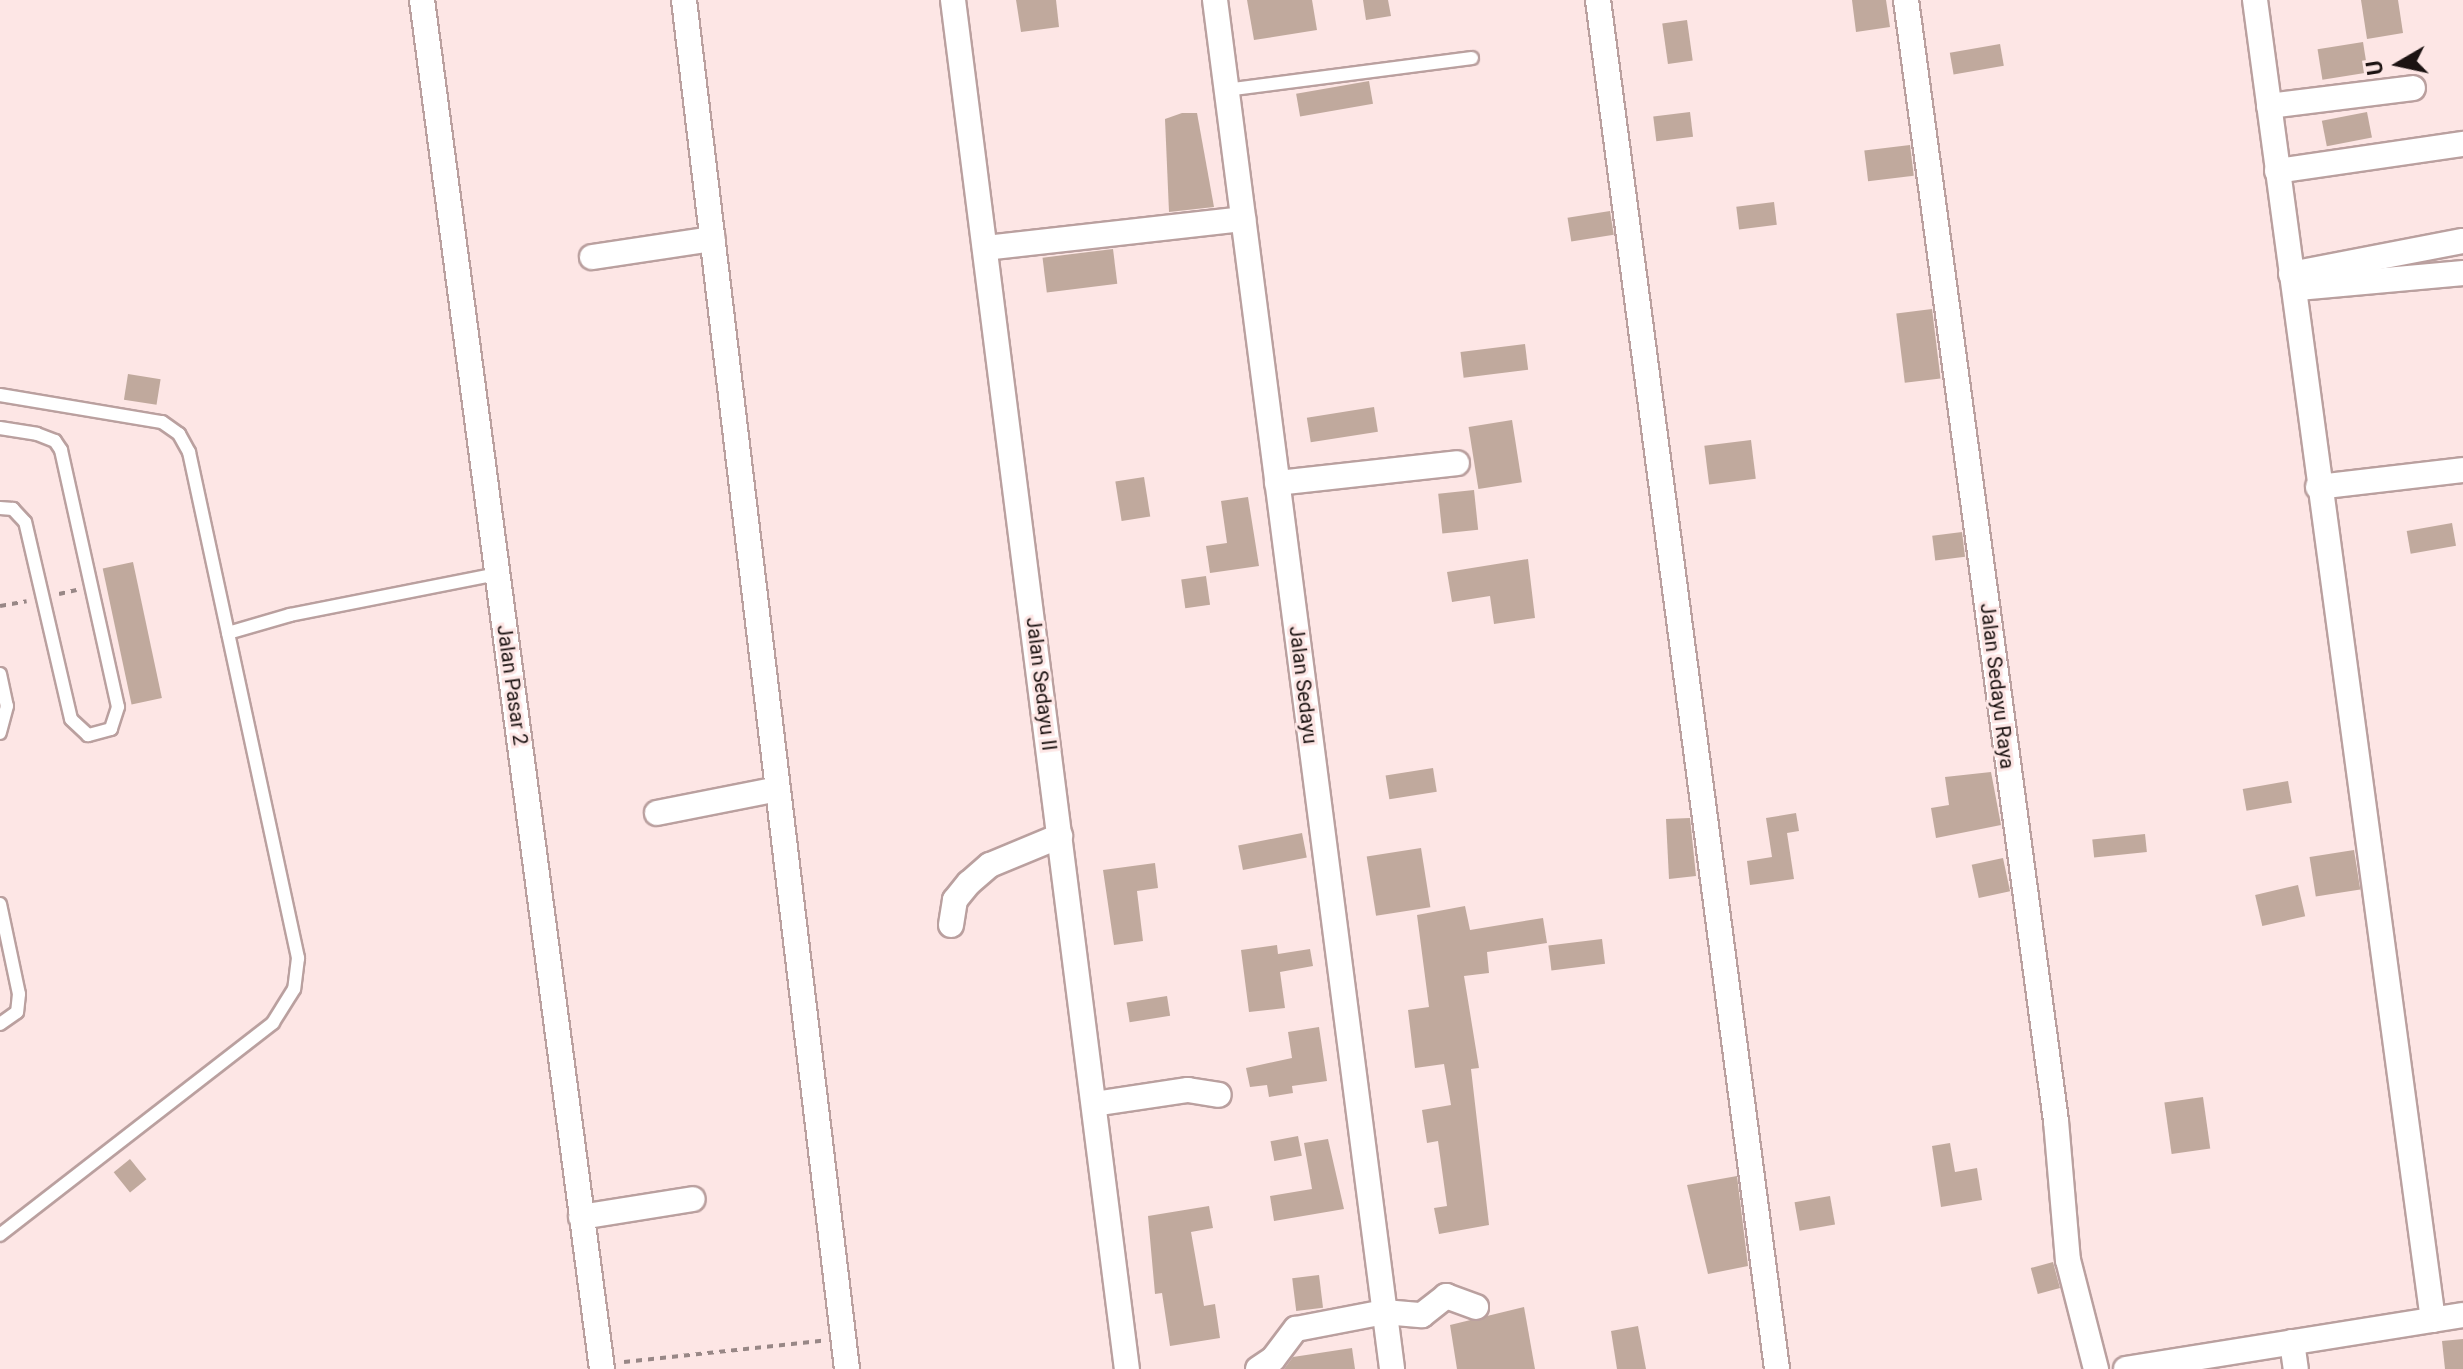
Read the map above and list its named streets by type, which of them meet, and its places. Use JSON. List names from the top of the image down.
{
  "streets": {
    "street": [
      "Jalan Sedayu II",
      "Jalan Pasar 2",
      "Jalan Sedayu",
      "Jalan Sedayu Raya"
    ]
  },
  "north": "left"
}
